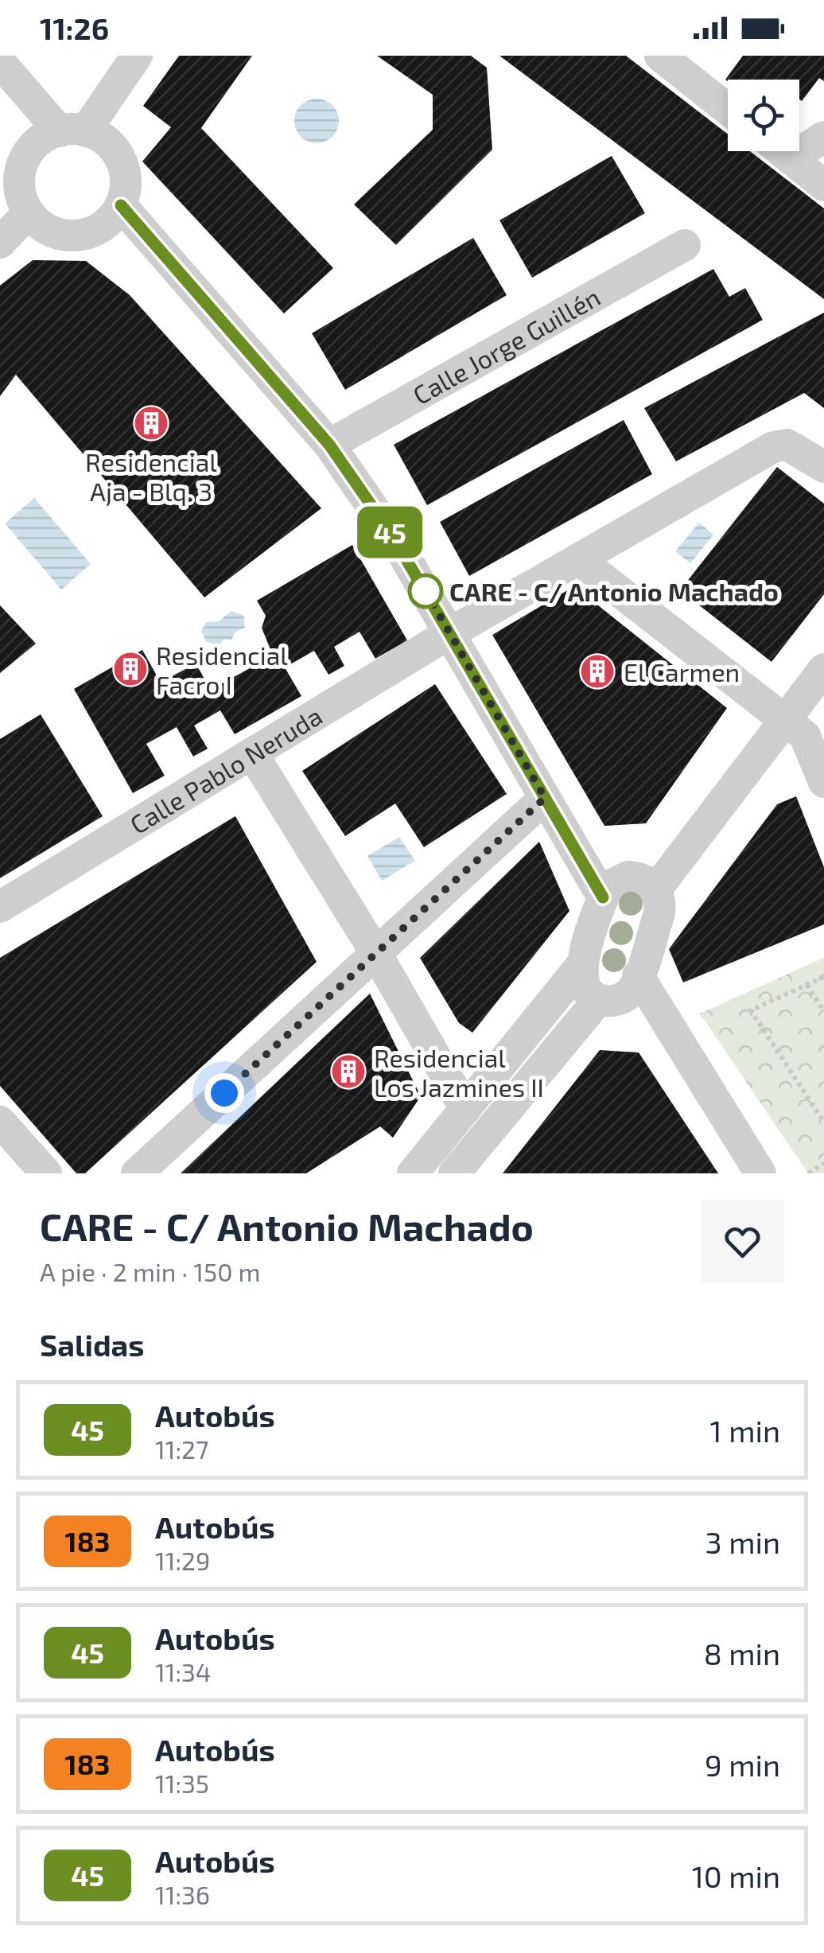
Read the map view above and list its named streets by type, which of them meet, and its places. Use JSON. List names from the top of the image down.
{
  "streets": {
    "street": ["Calle Jorge Guillén", "Calle Pablo Neruda"]
  },
  "places": {
    "building": [
      "Residencial Aja - Blq. 3",
      "Residencial Facro I",
      "El Carmen",
      "Residencial Los Jazmines II"
    ],
    "other": ["CARE - C/ Antonio Machado"]
  },
  "lines": ["bus line 45"],
  "page": {
    "status": "11:26",
    "on_map": "45",
    "heading": [
      ["CARE - C/ Antonio Machado", "A pie · 2 min · 150 m"],
      "Salidas"
    ],
    "list": [
      {
        "mark": "45",
        "name": "Autobús",
        "note": "11:27",
        "value": "1 min"
      },
      {
        "mark": "183",
        "name": "Autobús",
        "note": "11:29",
        "value": "3 min"
      },
      {
        "mark": "45",
        "name": "Autobús",
        "note": "11:34",
        "value": "8 min"
      },
      {
        "mark": "183",
        "name": "Autobús",
        "note": "11:35",
        "value": "9 min"
      },
      {
        "mark": "45",
        "name": "Autobús",
        "note": "11:36",
        "value": "10 min"
      }
    ]
  }
}
